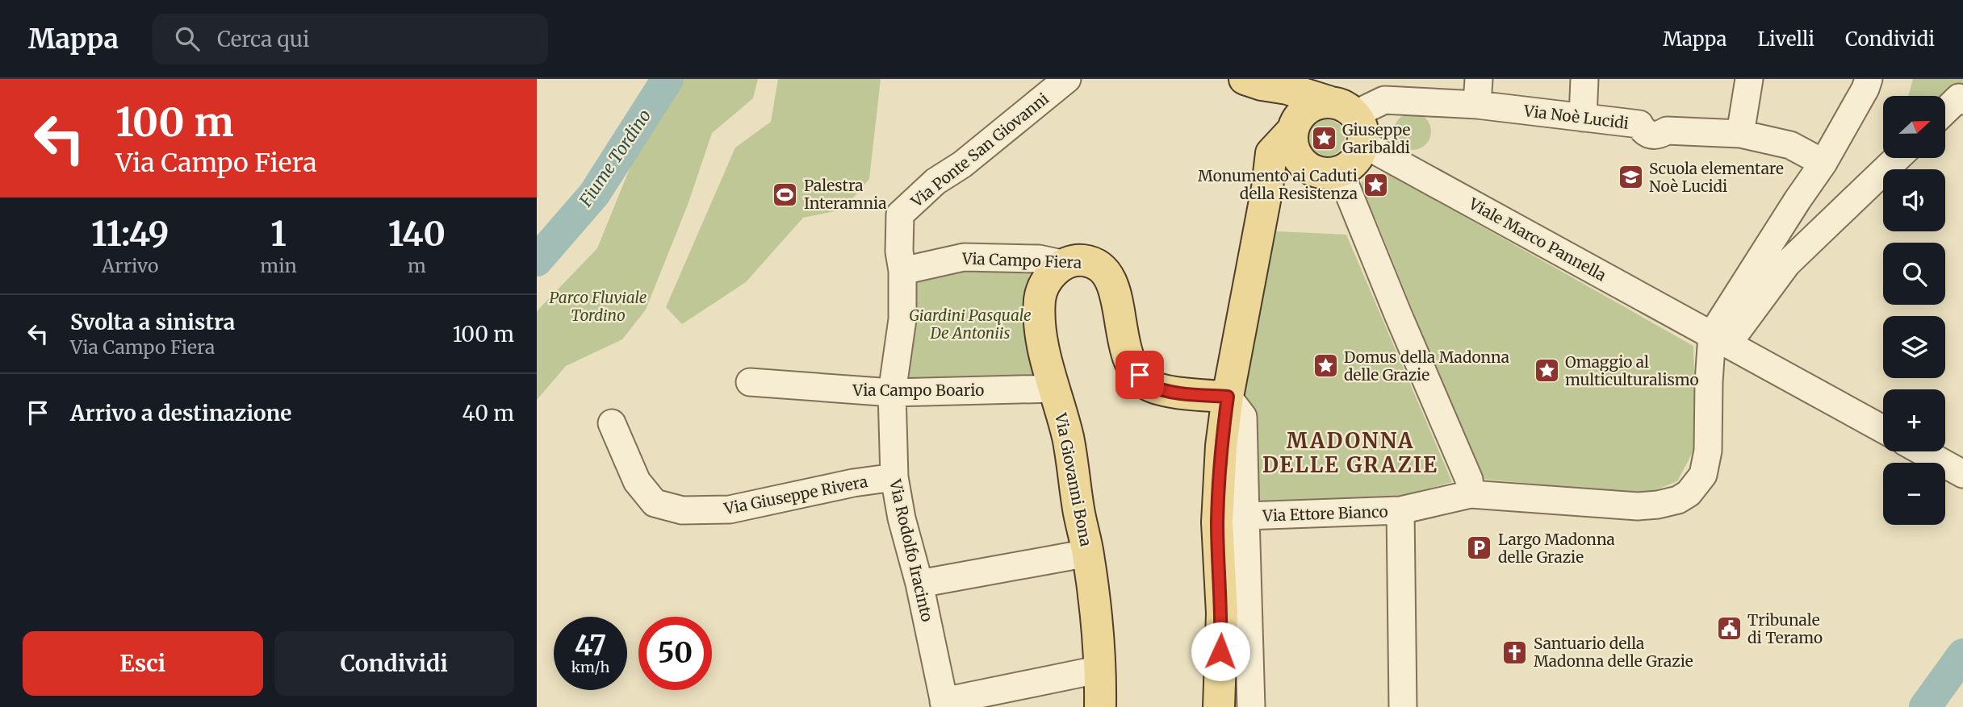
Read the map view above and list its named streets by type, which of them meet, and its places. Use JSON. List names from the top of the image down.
{
  "streets": {
    "main road": ["Via Campo Fiera", "Via Giovanni Bona"],
    "street": [
      "Via Noè Lucidi",
      "Via Ponte San Giovanni",
      "Viale Marco Pannella",
      "Via Campo Boario",
      "Via Giuseppe Rivera",
      "Via Ettore Bianco",
      "Via Rodolfo Iracinto"
    ]
  },
  "crossings": [
    ["Via Noè Lucidi", "Viale Marco Pannella"],
    ["Via Ponte San Giovanni", "Via Campo Fiera"],
    ["Via Ponte San Giovanni", "Via Campo Boario"],
    ["Via Ponte San Giovanni", "Via Rodolfo Iracinto"],
    ["Via Campo Fiera", "Via Giovanni Bona"],
    ["Via Campo Boario", "Via Giovanni Bona"],
    ["Via Campo Boario", "Via Rodolfo Iracinto"],
    ["Via Giuseppe Rivera", "Via Rodolfo Iracinto"]
  ],
  "districts": ["MADONNA DELLE GRAZIE"],
  "water": ["Fiume Tordino"],
  "parks": ["Parco Fluviale Tordino", "Giardini Pasquale De Antoniis"],
  "places": {
    "place": [
      "Giuseppe Garibaldi",
      "Monumento ai Caduti della Resistenza",
      "Domus della Madonna delle Grazie",
      "Omaggio al multiculturalismo"
    ],
    "school or university": ["Scuola elementare Noè Lucidi"],
    "sports": ["Palestra Interamnia"],
    "parking": ["Largo Madonna delle Grazie"],
    "public building": ["Tribunale di Teramo"],
    "church": ["Santuario della Madonna delle Grazie"]
  },
  "north": "right",
  "page": {
    "header": "Mappa",
    "search": "Cerca qui",
    "nav": ["Mappa", "Livelli", "Condividi"],
    "turn": ["100 m", "Via Campo Fiera"],
    "map_buttons": ["+", "−"],
    "eta": [
      "11:49",
      "Arrivo",
      "1",
      "min",
      "140",
      "m"
    ],
    "list": [
      {
        "name": "Svolta a sinistra",
        "note": "Via Campo Fiera",
        "value": "100 m"
      },
      {
        "name": "Arrivo a destinazione",
        "value": "40 m"
      }
    ],
    "speed": "47 km/h",
    "limit": "50",
    "buttons": ["Esci", "Condividi"]
  }
}
